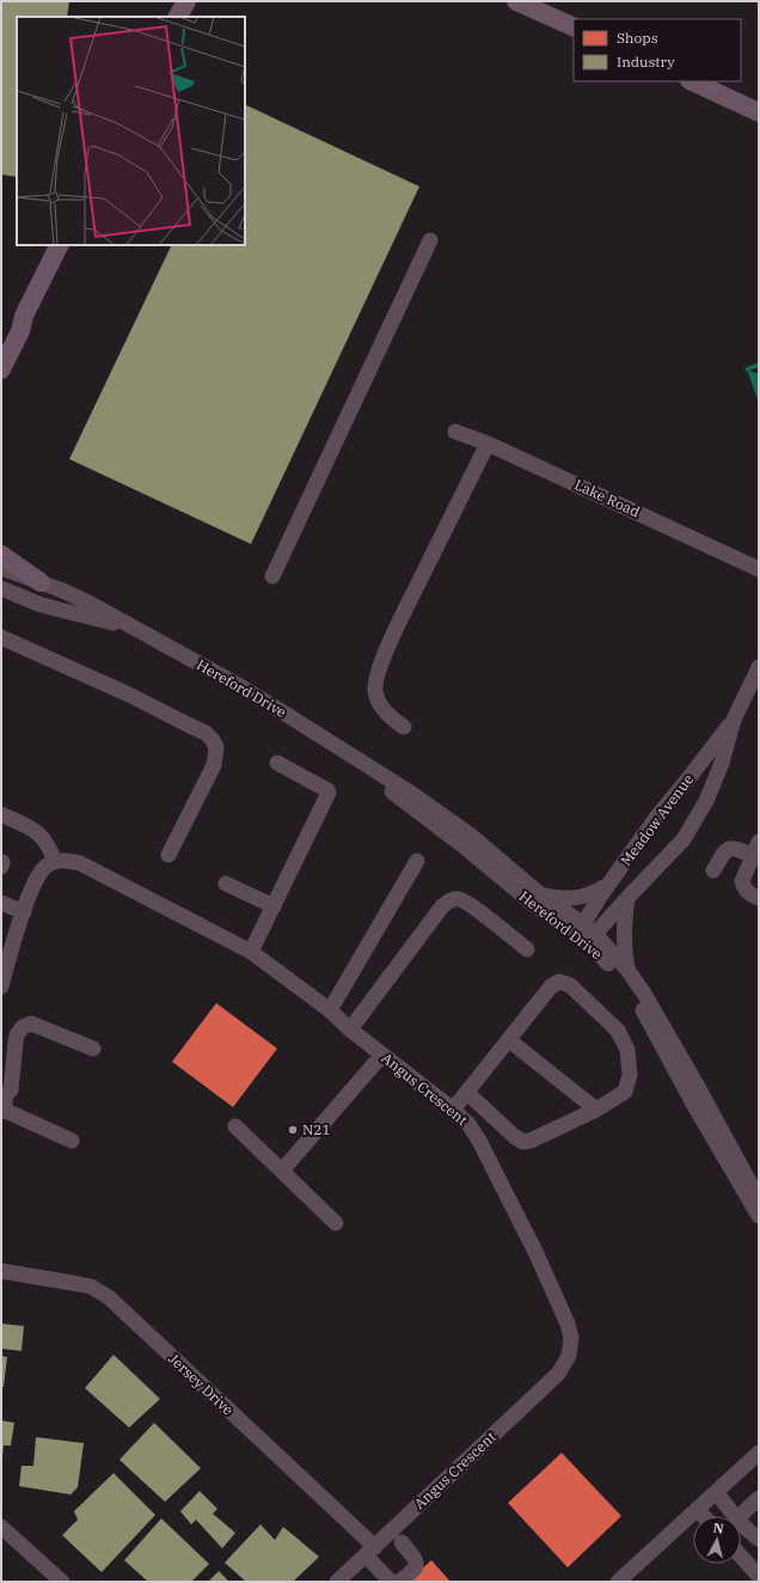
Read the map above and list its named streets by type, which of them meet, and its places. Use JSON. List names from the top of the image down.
{
  "streets": {
    "street": [
      "Lake Road",
      "Hereford Drive",
      "Meadow Avenue",
      "Angus Crescent",
      "Jersey Drive"
    ]
  },
  "crossings": [
    ["Hereford Drive", "Meadow Avenue"],
    ["Angus Crescent", "Jersey Drive"]
  ],
  "places": ["N21"],
  "legend": ["Shops", "Industry"],
  "north": "top"
}
